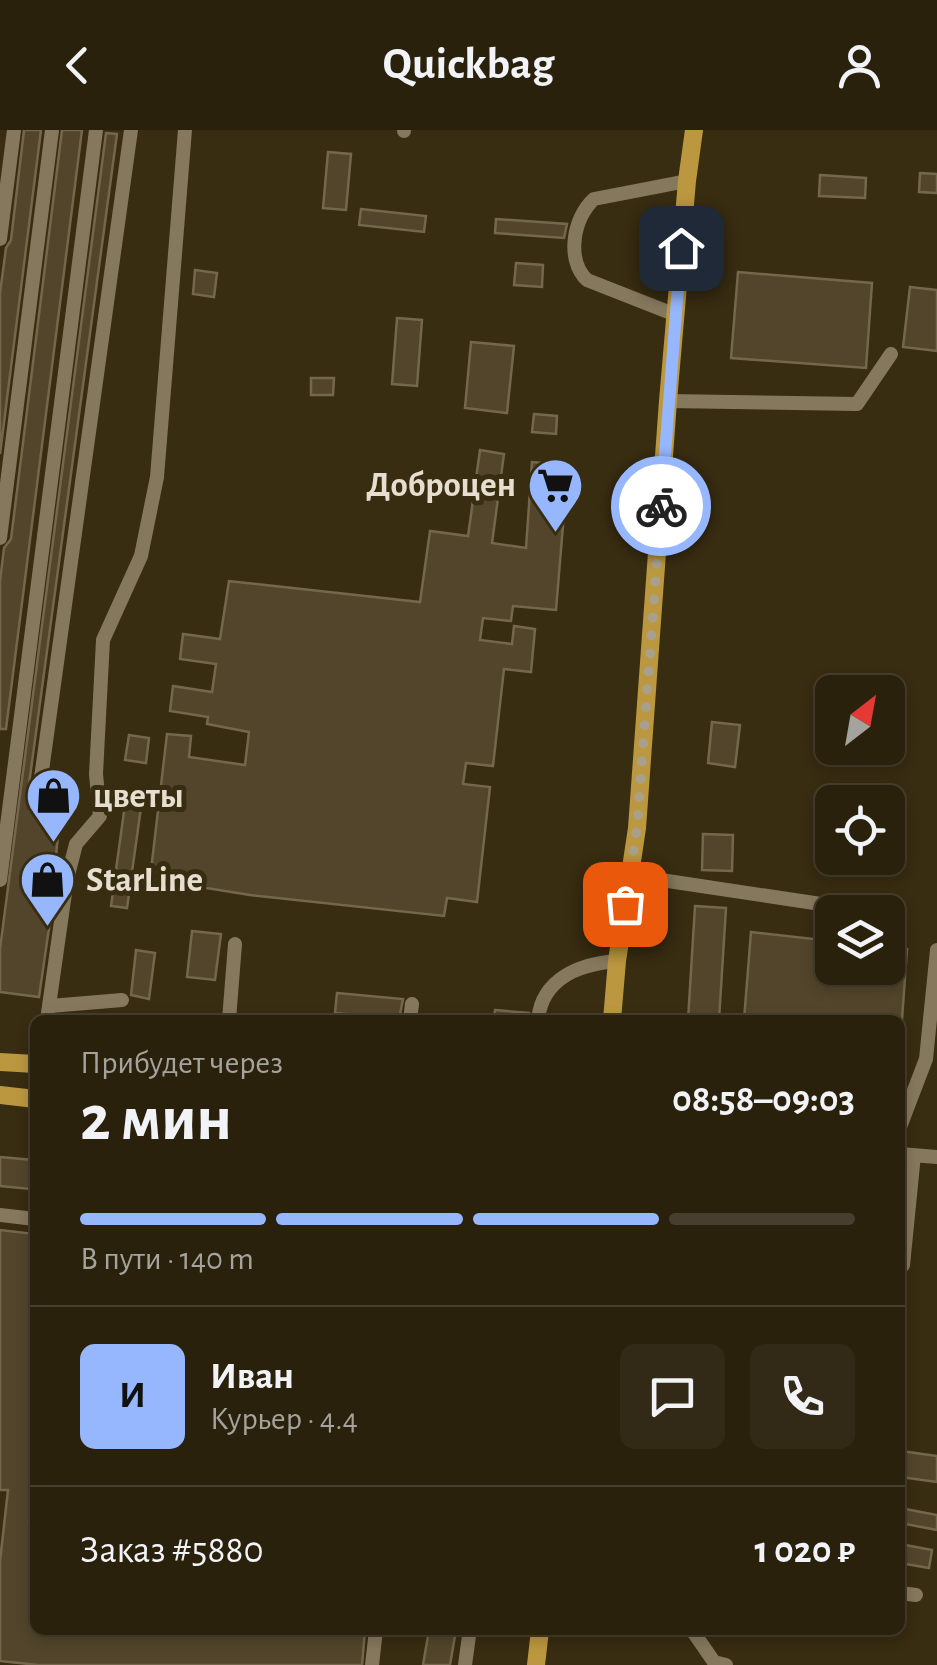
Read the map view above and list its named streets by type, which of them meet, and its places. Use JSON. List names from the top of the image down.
{
  "places": {
    "supermarket": ["Доброцен"],
    "shop": ["цветы", "StarLine"]
  },
  "north": "top right",
  "page": {
    "header": "Quickbag",
    "heading": ["2 мин", "Прибудет через", "08:58–09:03"],
    "panel": [
      "Иван",
      "Курьер · 4.4",
      "Заказ #5880",
      "1 020 ₽"
    ],
    "bar": "В пути · 140 m",
    "round": "И"
  }
}
